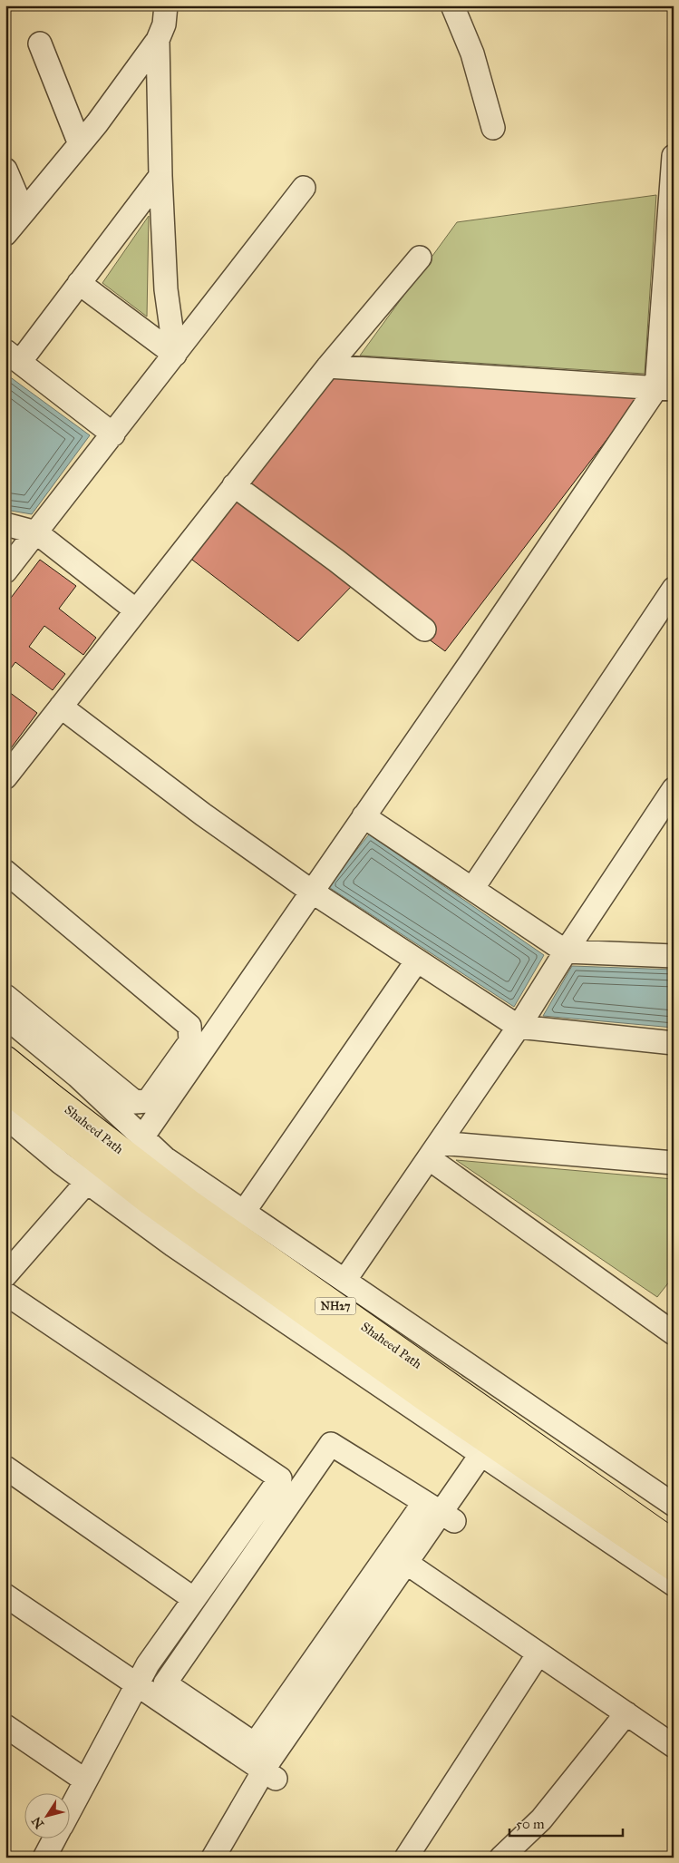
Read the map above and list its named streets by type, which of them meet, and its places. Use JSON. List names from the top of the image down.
{
  "streets": {
    "highway": ["Shaheed Path", "NH27"]
  },
  "scale_bar": "50 m",
  "north": "bottom left"
}
